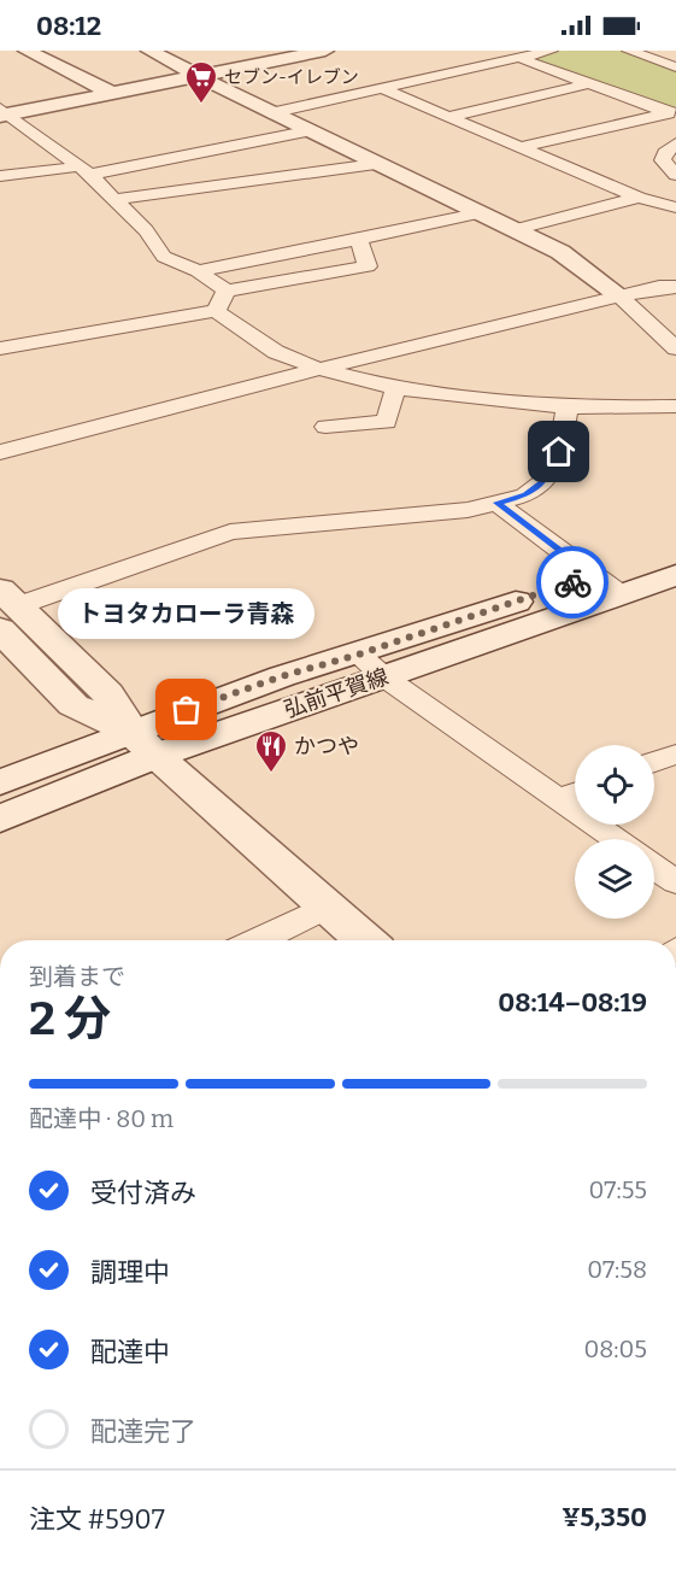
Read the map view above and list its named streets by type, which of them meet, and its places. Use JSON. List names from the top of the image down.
{
  "streets": {
    "street": ["弘前平賀線"]
  },
  "places": {
    "supermarket": ["セブン-イレブン"],
    "other": ["トヨタカローラ青森"],
    "restaurant": ["かつや"]
  },
  "page": {
    "status": "08:12",
    "bubble": "トヨタカローラ青森",
    "heading": ["2 分", "到着まで", "08:14–08:19"],
    "panel": ["注文 #5907", "¥5,350"],
    "bar": "配達中 · 80 m",
    "list": [
      ["受付済み", "07:55"],
      ["調理中", "07:58"],
      ["配達中", "08:05"],
      "配達完了"
    ]
  }
}
